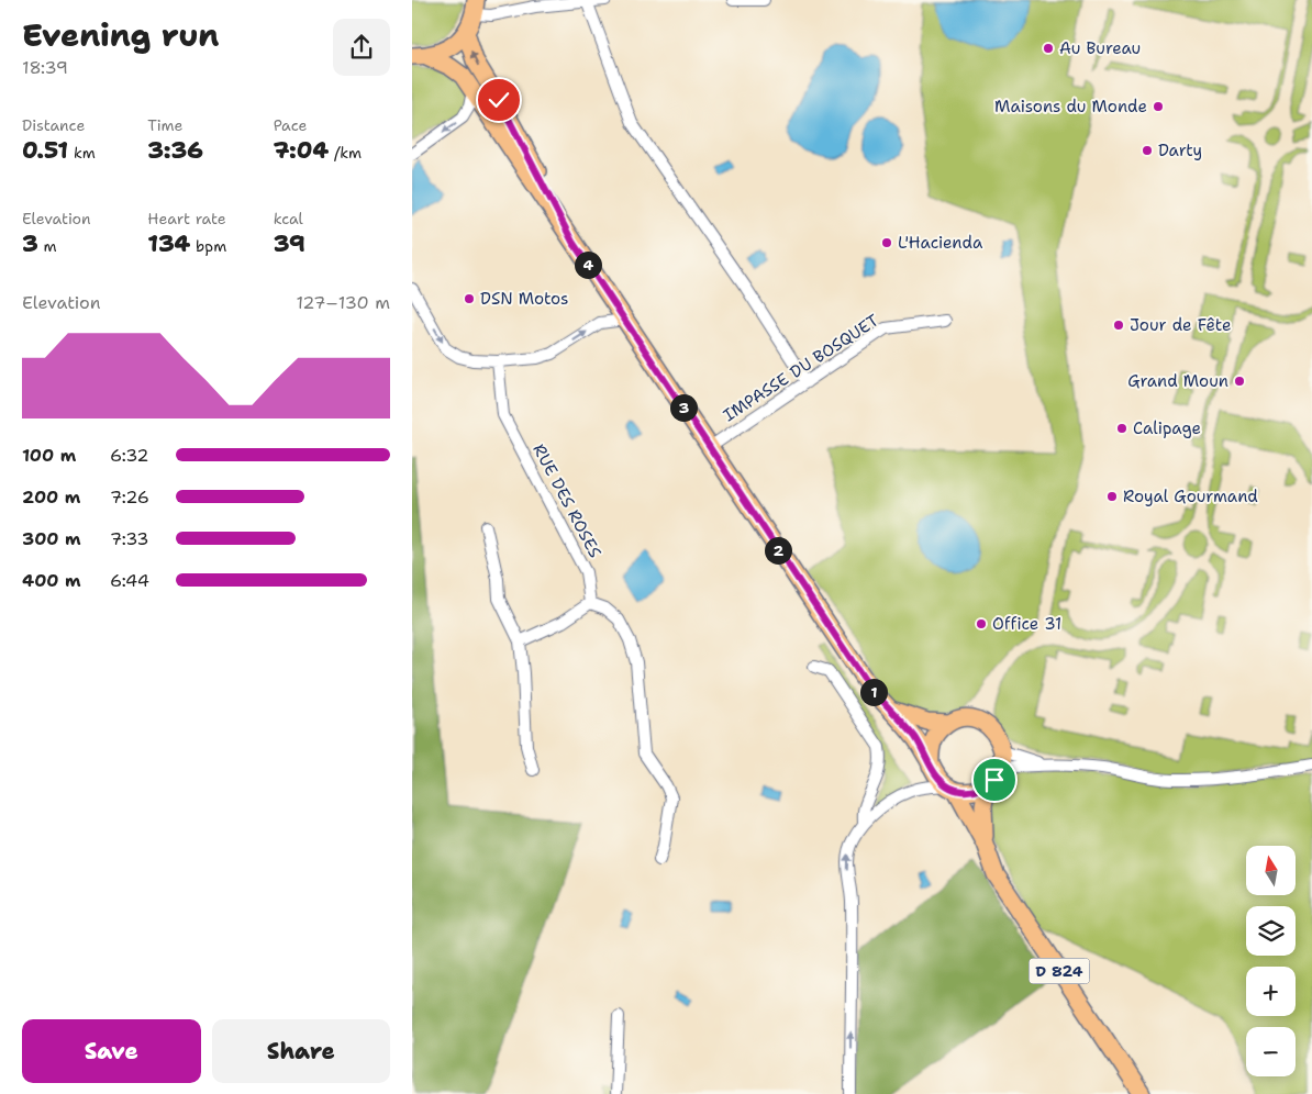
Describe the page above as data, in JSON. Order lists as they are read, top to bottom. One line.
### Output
{"streets":{"main road":["D 824"],"street":["IMPASSE DU BOSQUET","RUE DES ROSES"]},"places":["Au Bureau","Maisons du Monde","Darty","L'Hacienda","DSN Motos","Jour de Fête","Grand Moun","Calipage","Royal Gourmand","Office 31"],"north":"top","page":{"heading":["Evening run","18:39"],"stats":[["Distance","0.51 km"],["Time","3:36"],["Pace","7:04 /km"],["Elevation","3 m"],["Heart rate","134 bpm"],["kcal","39"]],"pins":["4","3","2","1"],"chart":["Elevation","127–130 m"],"list":[{"name":"100 m","note":"6:32"},{"name":"200 m","note":"7:26"},{"name":"300 m","note":"7:33"},{"name":"400 m","note":"6:44"}],"map_buttons":["+","−"],"buttons":["Save","Share"]}}
